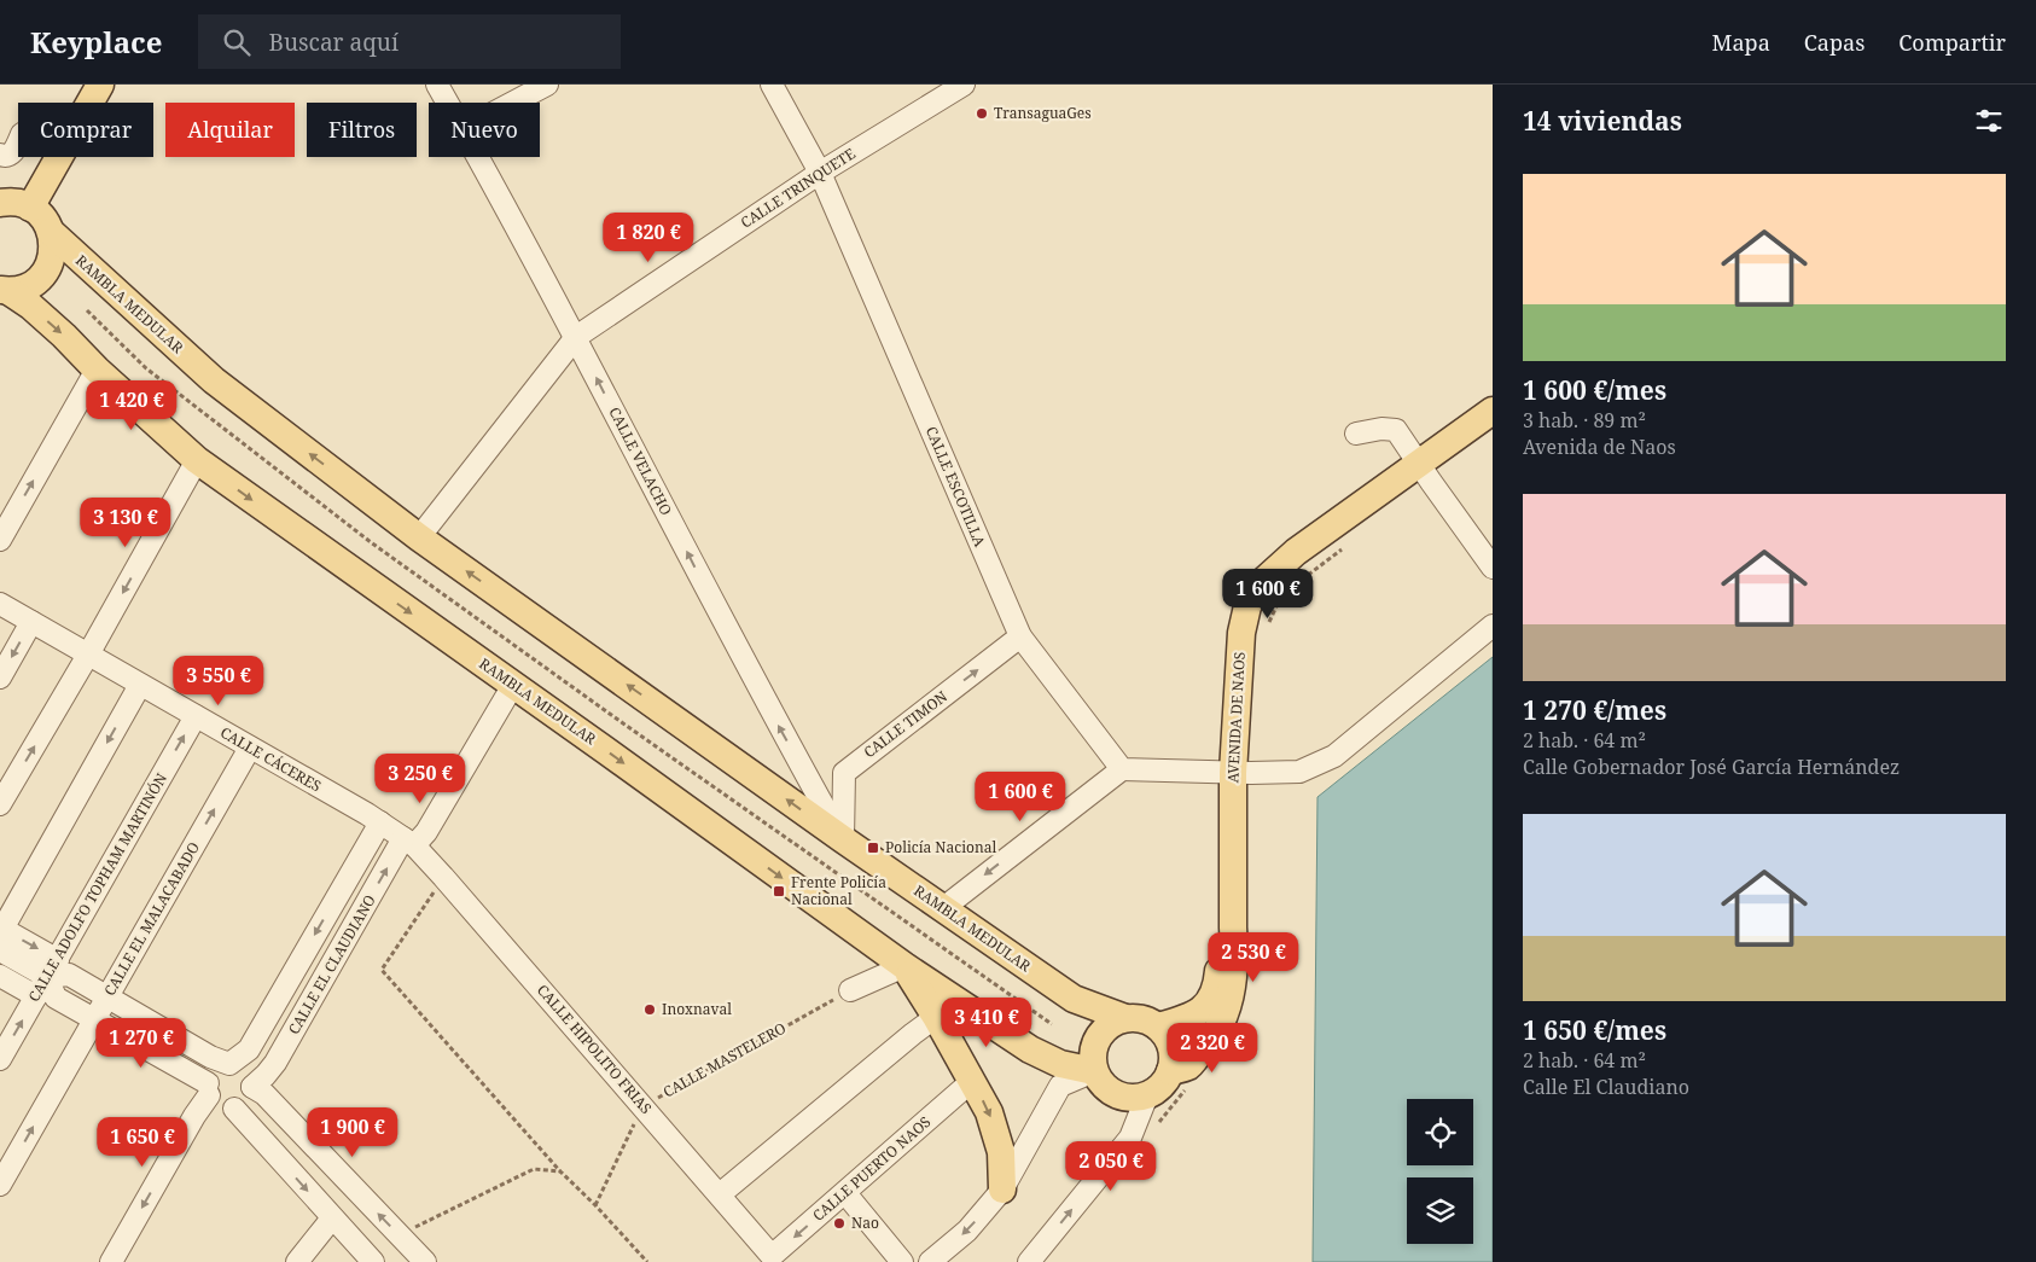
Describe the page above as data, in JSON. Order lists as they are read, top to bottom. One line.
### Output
{"streets":{"main road":["RAMBLA MEDULAR","AVENIDA DE NAOS"],"street":["CALLE TRINQUETE","CALLE VELACHO","CALLE ESCOTILLA","CALLE TIMON","CALLE CÁCERES","CALLE ADOLFO TOPHAM MARTINÓN","CALLE EL MALACABADO","CALLE EL CLAUDIANO","CALLE HIPOLITO FRIAS","CALLE PUERTO NAOS"],"path":["CALLE MASTELERO"]},"crossings":[["CALLE TRINQUETE","RAMBLA MEDULAR"],["CALLE TRINQUETE","CALLE VELACHO"],["CALLE TRINQUETE","CALLE ESCOTILLA"],["RAMBLA MEDULAR","CALLE VELACHO"],["RAMBLA MEDULAR","AVENIDA DE NAOS"],["RAMBLA MEDULAR","CALLE TIMON"],["RAMBLA MEDULAR","CALLE EL CLAUDIANO"],["CALLE VELACHO","CALLE TIMON"],["CALLE ESCOTILLA","CALLE TIMON"],["CALLE CÁCERES","CALLE ADOLFO TOPHAM MARTINÓN"],["CALLE CÁCERES","CALLE EL MALACABADO"],["CALLE CÁCERES","CALLE EL CLAUDIANO"],["CALLE CÁCERES","CALLE HIPOLITO FRIAS"],["CALLE EL CLAUDIANO","CALLE HIPOLITO FRIAS"],["CALLE HIPOLITO FRIAS","CALLE MASTELERO"],["CALLE HIPOLITO FRIAS","CALLE PUERTO NAOS"]],"one_way":["CALLE VELACHO"],"places":{"other":["TransaguaGes","Inoxnaval","Nao"],"transit":["Policía Nacional","Frente Policía Nacional"]},"page":{"header":"Keyplace","search":"Buscar aquí","nav":["Mapa","Capas","Compartir"],"heading":"14 viviendas","chip":["Comprar","Alquilar","Filtros","Nuevo"],"list":[{"name":"1 600 €/mes","note":"3 hab. · 89 m² · Avenida de Naos"},{"name":"1 270 €/mes","note":"2 hab. · 64 m² · Calle Gobernador José García Hernández"},{"name":"1 650 €/mes","note":"2 hab. · 64 m² · Calle El Claudiano"}],"price":["1 820 €","1 420 €","3 130 €","1 600 €","3 550 €","3 250 €","1 600 €","2 530 €","3 410 €","1 270 €","2 320 €","1 900 €","1 650 €","2 050 €"]}}
